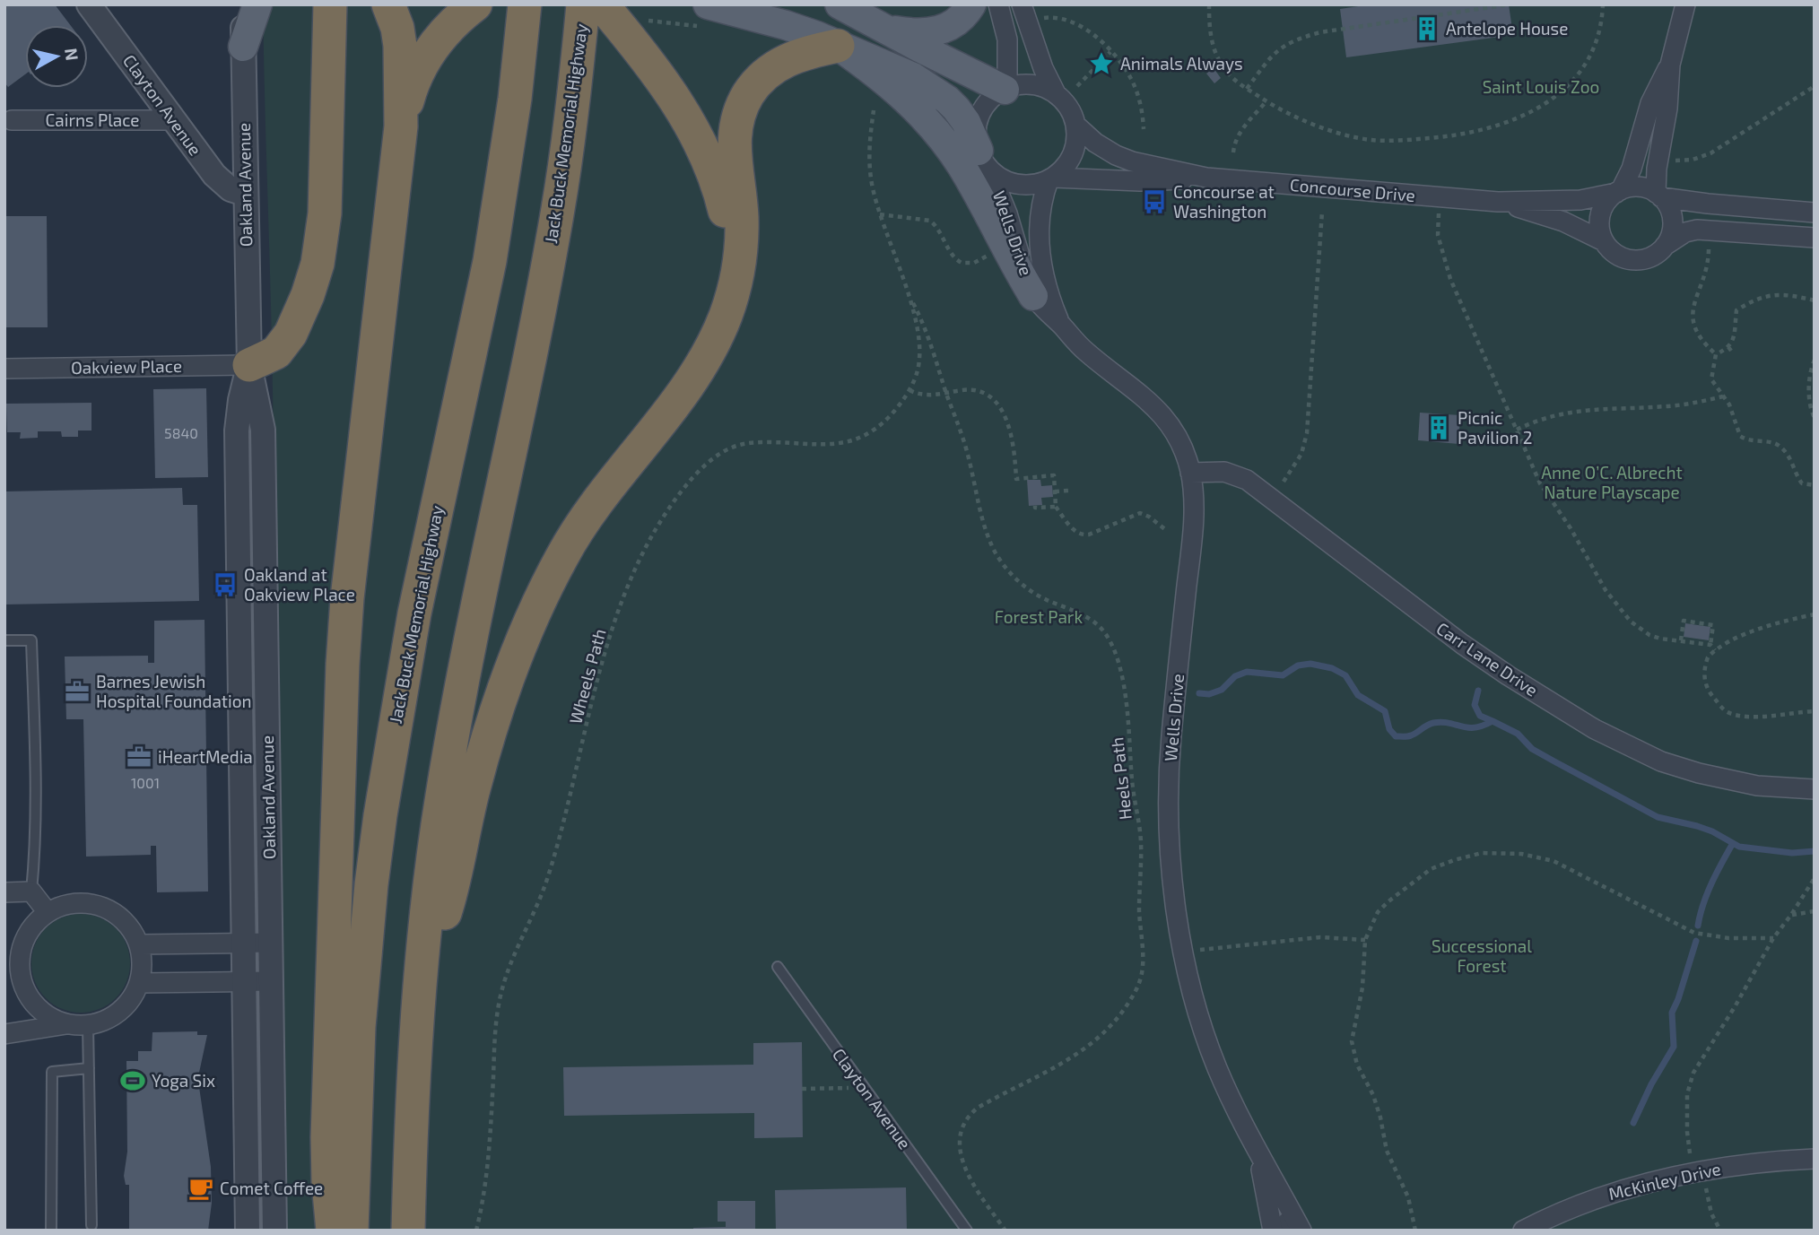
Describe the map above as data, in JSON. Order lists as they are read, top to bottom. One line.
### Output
{"streets":{"highway":["Jack Buck Memorial Highway"],"street":["Clayton Avenue","Cairns Place","Oakland Avenue","Concourse Drive","Wells Drive","Oakview Place","Carr Lane Drive","McKinley Drive"],"path":["Wheels Path","Heels Path"]},"crossings":[["Clayton Avenue","Cairns Place"],["Clayton Avenue","Oakland Avenue"],["Oakland Avenue","Oakview Place"],["Concourse Drive","Wells Drive"],["Wells Drive","Carr Lane Drive"],["Wheels Path","Heels Path"]],"parks":["Saint Louis Zoo","Anne O’C. Albrecht Nature Playscape","Forest Park","Successional Forest"],"places":{"building":["Antelope House","Picnic Pavilion 2"],"place":["Animals Always"],"bus stop":["Concourse at Washington","Oakland at Oakview Place"],"office":["Barnes Jewish Hospital Foundation","iHeartMedia"],"sports":["Yoga Six"],"cafe":["Comet Coffee"]},"house_numbers":["5840","1001"],"north":"right"}
